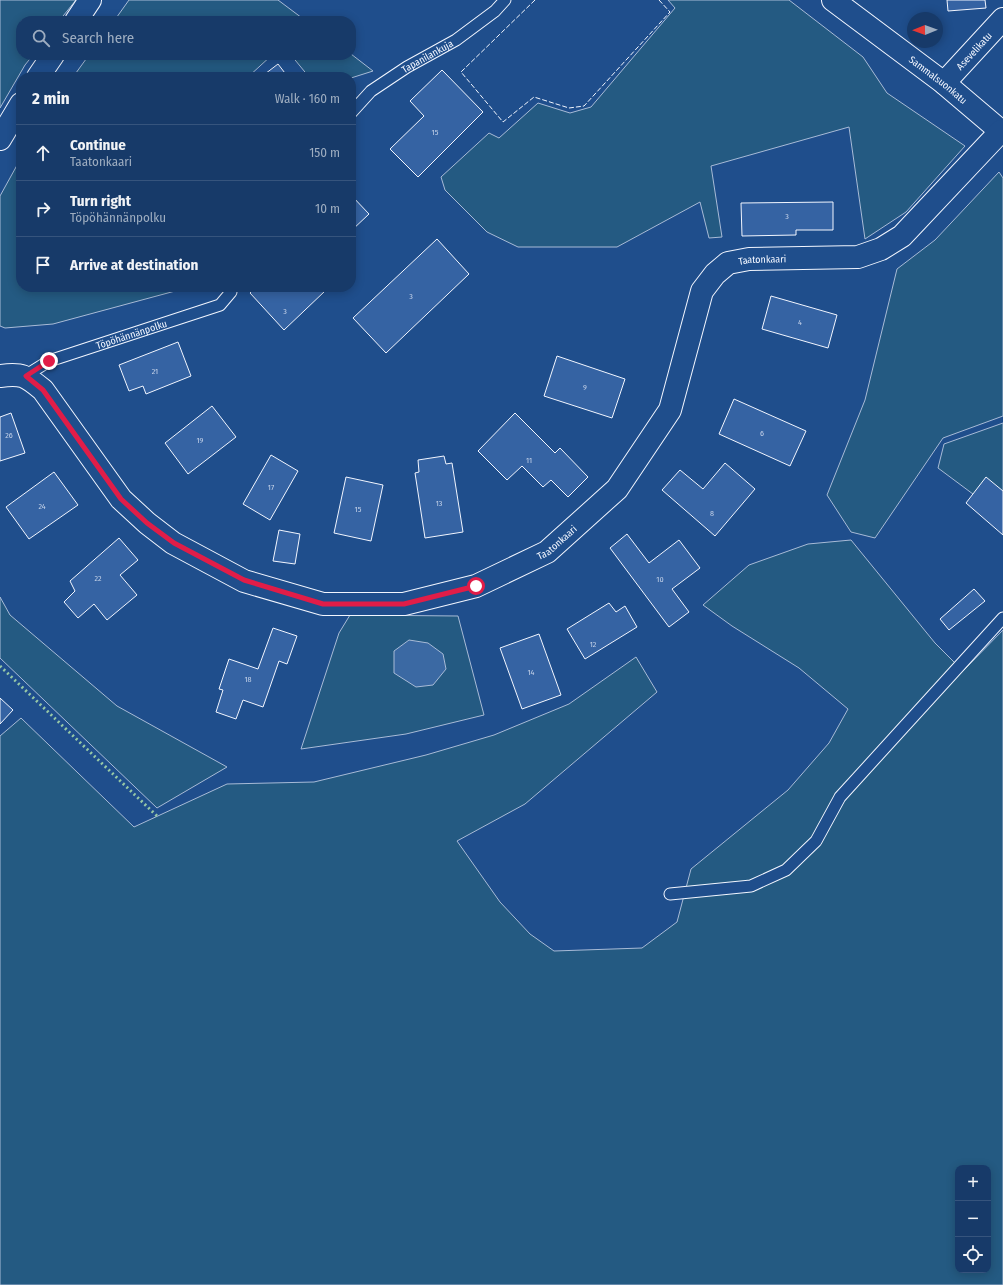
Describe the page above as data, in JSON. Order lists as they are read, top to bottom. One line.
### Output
{"streets":{"street":["Asevelikatu","Sammalsuonkatu","Taatonkaari"],"lane":["Tapanilankuja","Töpöhännänpolku"]},"crossings":[["Asevelikatu","Sammalsuonkatu"],["Sammalsuonkatu","Taatonkaari"],["Taatonkaari","Töpöhännänpolku"]],"house_numbers":["15","3","3","3","4","21","9","6","26","19","11","17","13","24","15","8","22","10","12","14","18"],"north":"left","page":{"search":"Search here","heading":["2 min","Walk · 160 m"],"list":[["Continue","Taatonkaari","150 m"],["Turn right","Töpöhännänpolku","10 m"],"Arrive at destination"],"map_buttons":["+","−"]}}
